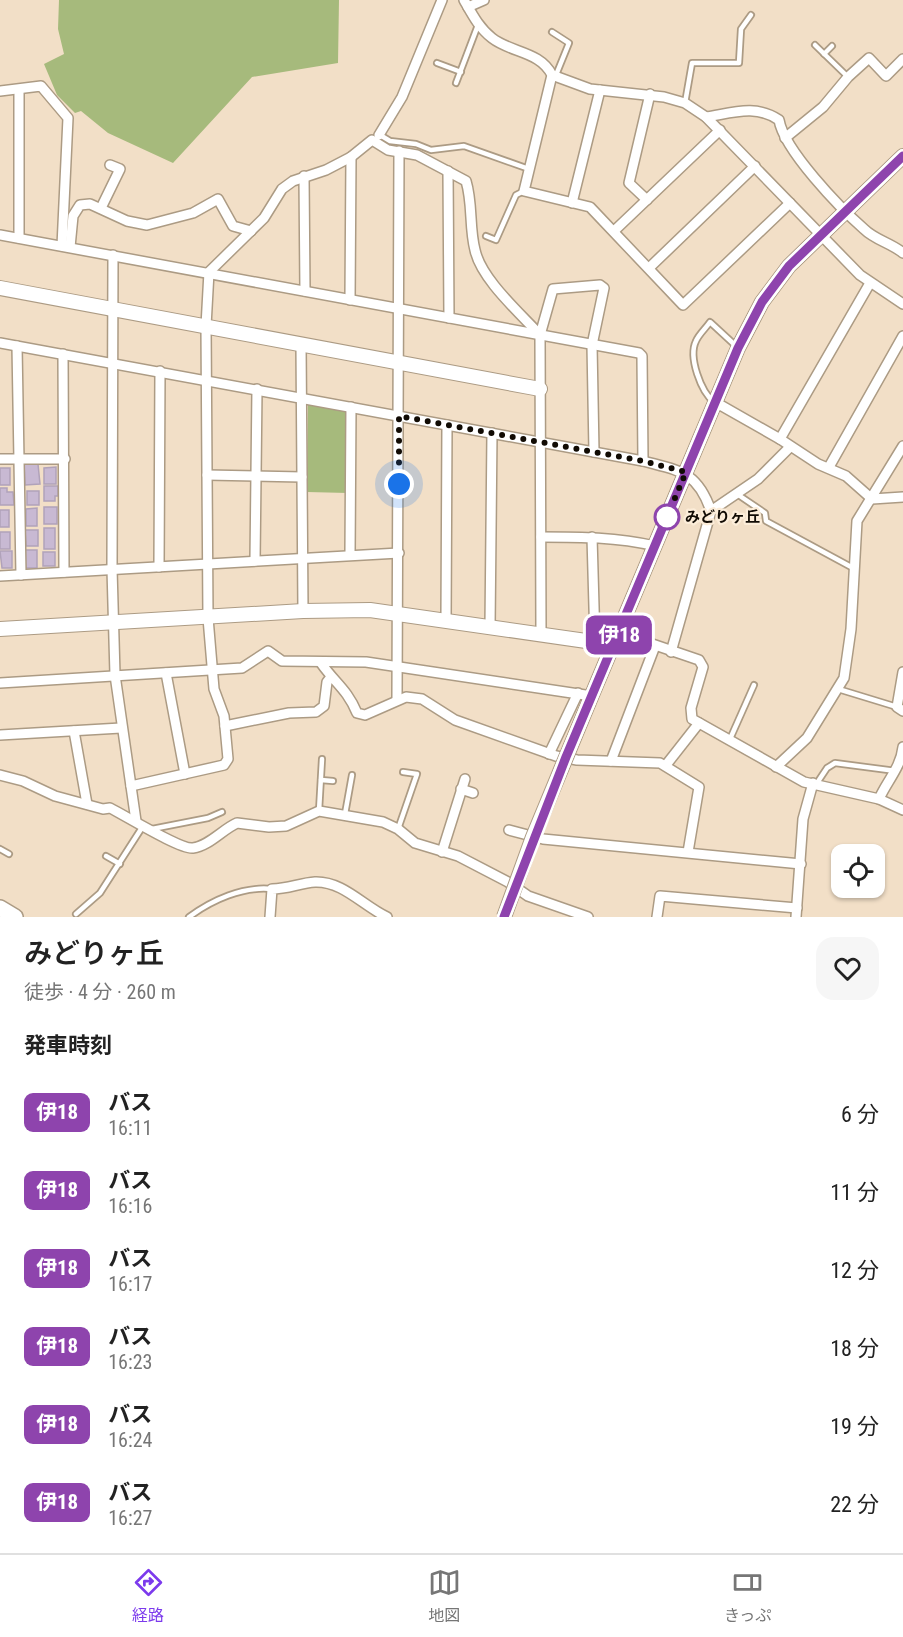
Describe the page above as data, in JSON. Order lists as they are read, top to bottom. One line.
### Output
{"places":["みどりヶ丘"],"lines":["bus line 伊18"],"page":{"on_map":"伊18","heading":[["みどりヶ丘","徒歩 · 4 分 · 260 m"],"発車時刻"],"list":[{"mark":"伊18","name":"バス","note":"16:11","value":"6 分"},{"mark":"伊18","name":"バス","note":"16:16","value":"11 分"},{"mark":"伊18","name":"バス","note":"16:17","value":"12 分"},{"mark":"伊18","name":"バス","note":"16:23","value":"18 分"},{"mark":"伊18","name":"バス","note":"16:24","value":"19 分"},{"mark":"伊18","name":"バス","note":"16:27","value":"22 分"}],"tabs":["経路","地図","きっぷ"]}}
